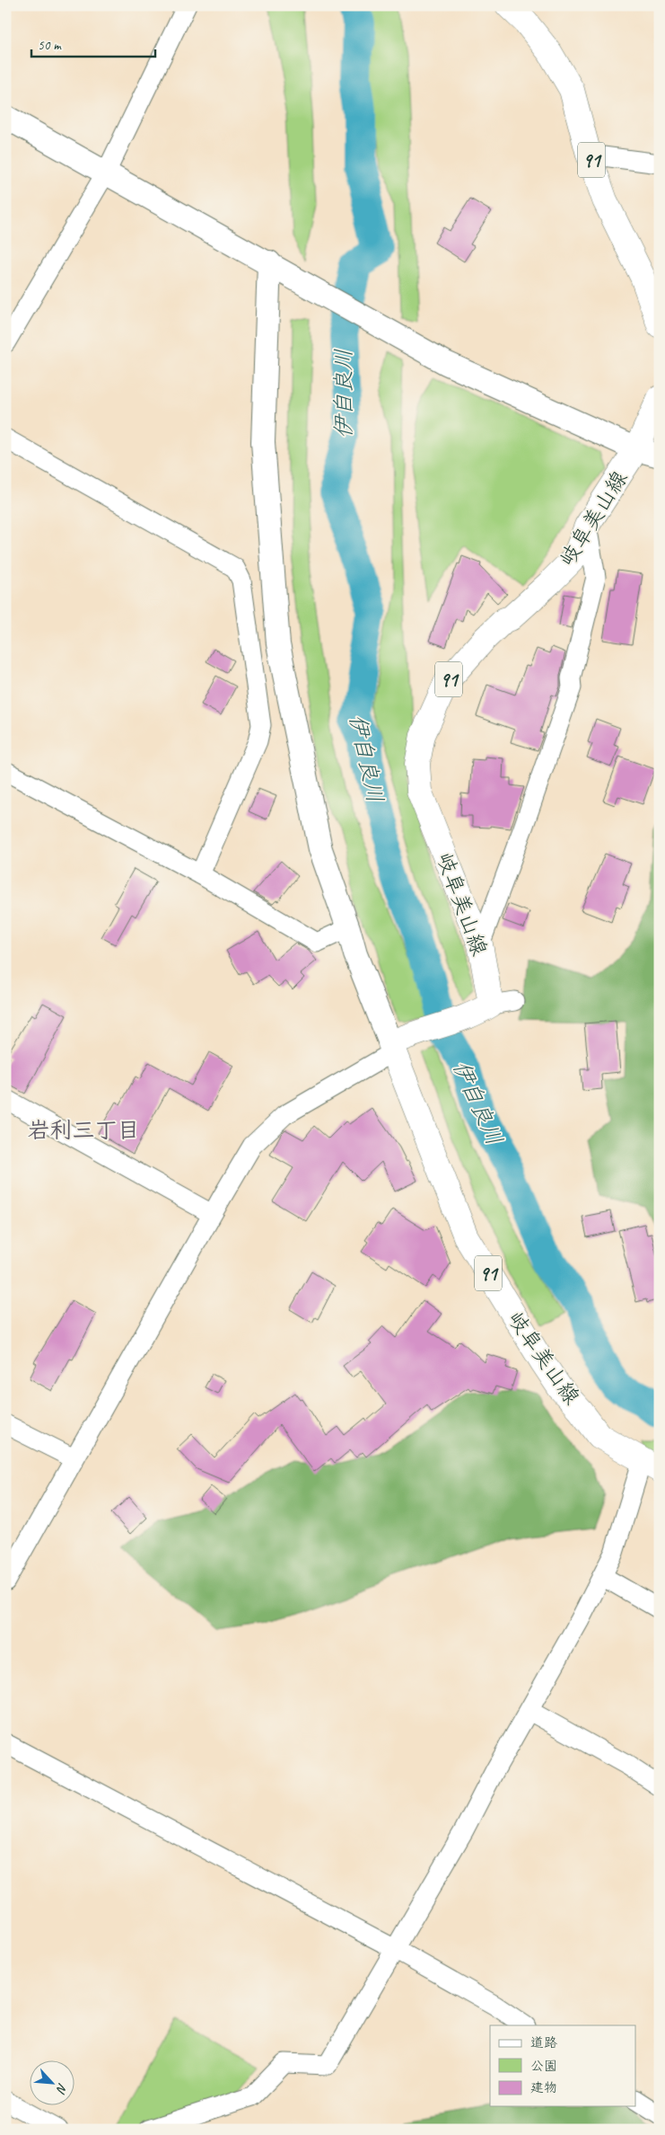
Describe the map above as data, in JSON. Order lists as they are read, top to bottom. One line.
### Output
{"streets":{"main road":["91","岐阜美山線"]},"districts":["岩利三丁目"],"water":["伊自良川"],"legend":["道路","公園","建物"],"scale_bar":"50 m","north":"bottom right"}
